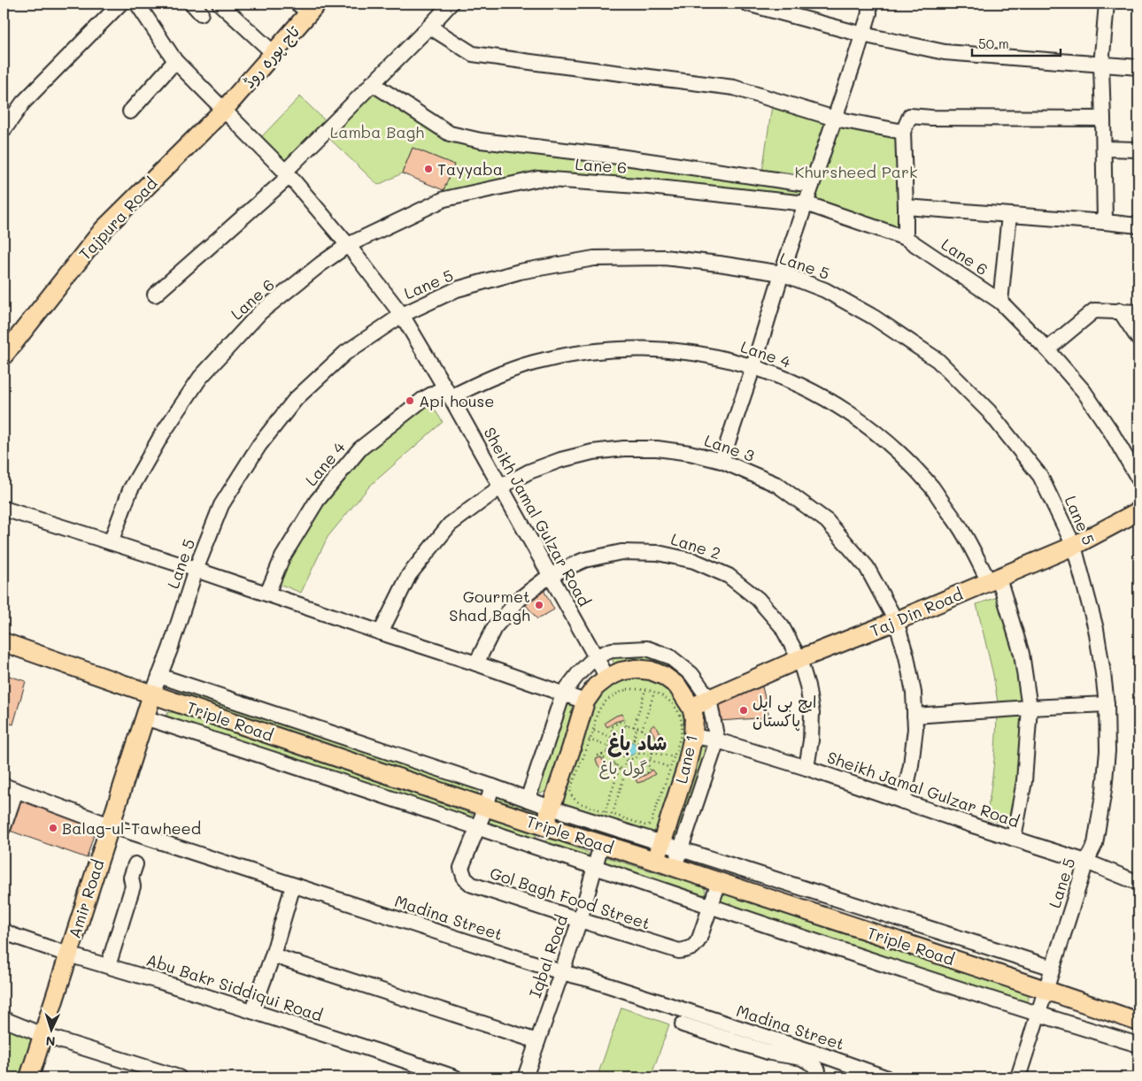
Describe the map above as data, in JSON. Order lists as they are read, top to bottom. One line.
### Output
{"streets":{"main road":["تاج پورہ روڈ","Tajpura Road","Taj Din Road","Triple Road","Lane 1","Amir Road"],"street":["Lane 6","Lane 5","Lane 4","Lane 3","Sheikh Jamal Gulzar Road","Lane 2","Gol Bagh Food Street","Madina Street","Iqbal Road","Abu Bakr Siddiqui Road"]},"crossings":[["تاج پورہ روڈ","Tajpura Road"],["تاج پورہ روڈ","Sheikh Jamal Gulzar Road"],["Lane 6","Sheikh Jamal Gulzar Road"],["Tajpura Road","Sheikh Jamal Gulzar Road"],["Lane 5","Sheikh Jamal Gulzar Road"],["Lane 5","Taj Din Road"],["Lane 5","Triple Road"],["Lane 5","Amir Road"],["Lane 4","Sheikh Jamal Gulzar Road"],["Lane 4","Taj Din Road"],["Lane 3","Sheikh Jamal Gulzar Road"],["Lane 3","Taj Din Road"],["Sheikh Jamal Gulzar Road","Lane 2"],["Sheikh Jamal Gulzar Road","Lane 1"],["Lane 2","Taj Din Road"],["Taj Din Road","Lane 1"],["Triple Road","Lane 1"],["Triple Road","Gol Bagh Food Street"],["Triple Road","Amir Road"],["Triple Road","Iqbal Road"],["Gol Bagh Food Street","Iqbal Road"],["Amir Road","Madina Street"],["Amir Road","Abu Bakr Siddiqui Road"],["Madina Street","Iqbal Road"]],"districts":["شاد باٰغ"],"parks":["Lamba Bagh","Khursheed Park","گول باغ"],"places":["Tayyaba","Api house","Gourmet Shad Bagh","ایچ بی ایل پاکستان","Balag-ul-Tawheed"],"scale_bar":"50 m","north":"bottom"}
